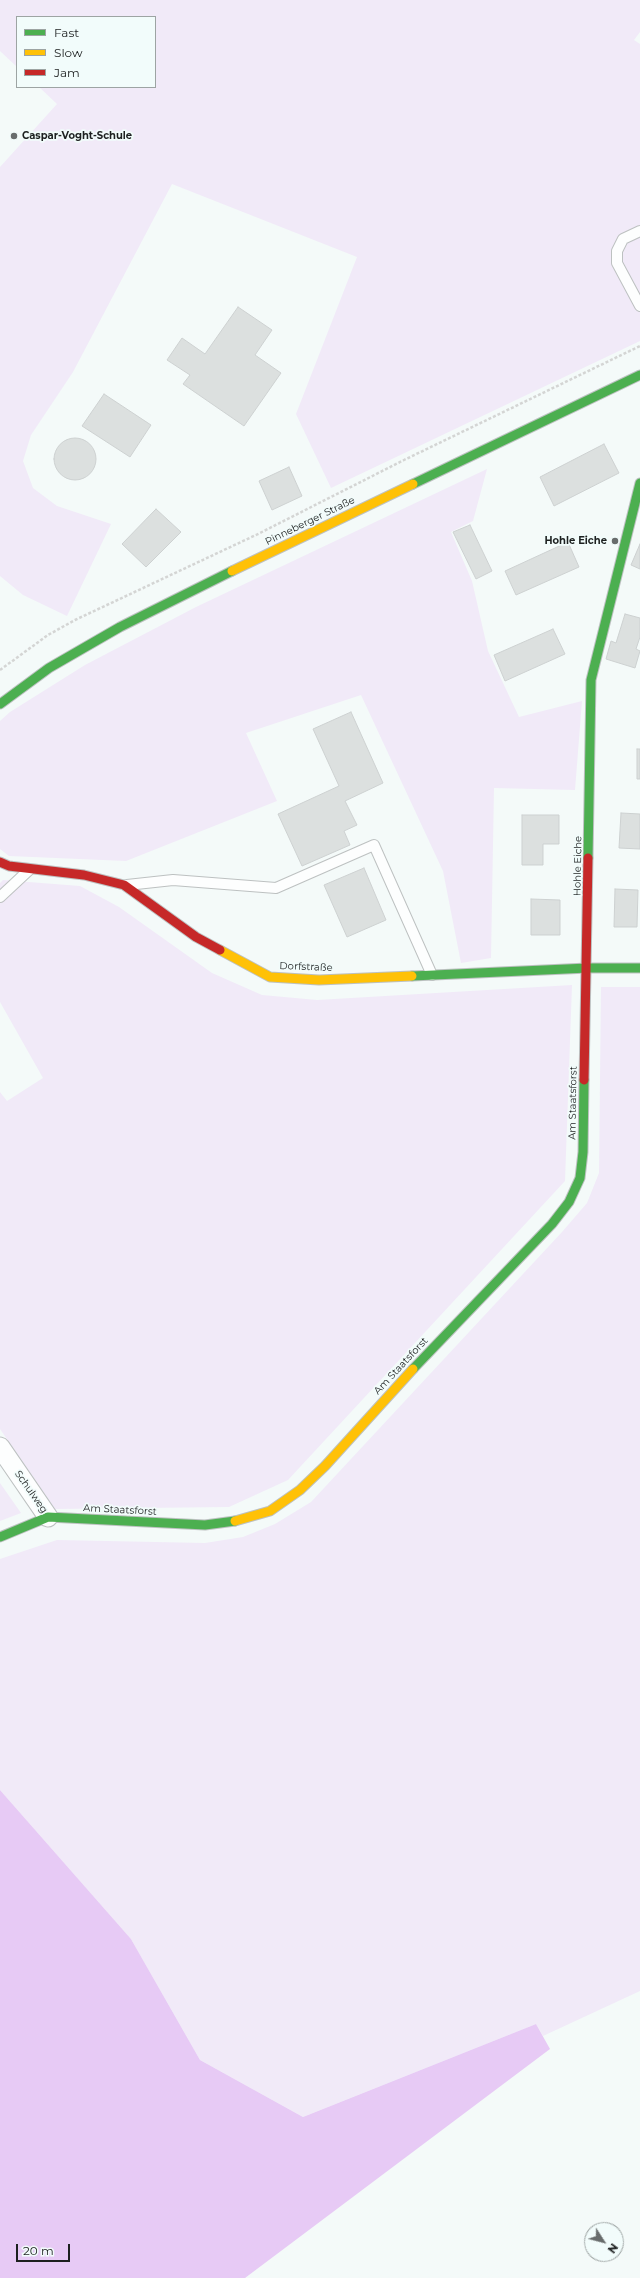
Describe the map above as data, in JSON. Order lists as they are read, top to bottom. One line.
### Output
{"streets":{"street":["Pinneberger Straße","Hohle Eiche","Dorfstraße","Am Staatsforst","Schulweg"]},"crossings":[["Hohle Eiche","Dorfstraße"],["Hohle Eiche","Am Staatsforst"],["Dorfstraße","Am Staatsforst"],["Am Staatsforst","Schulweg"]],"places":["Caspar-Voght-Schule","Hohle Eiche"],"legend":["Fast","Slow","Jam"],"scale_bar":"20 m","north":"bottom right"}
